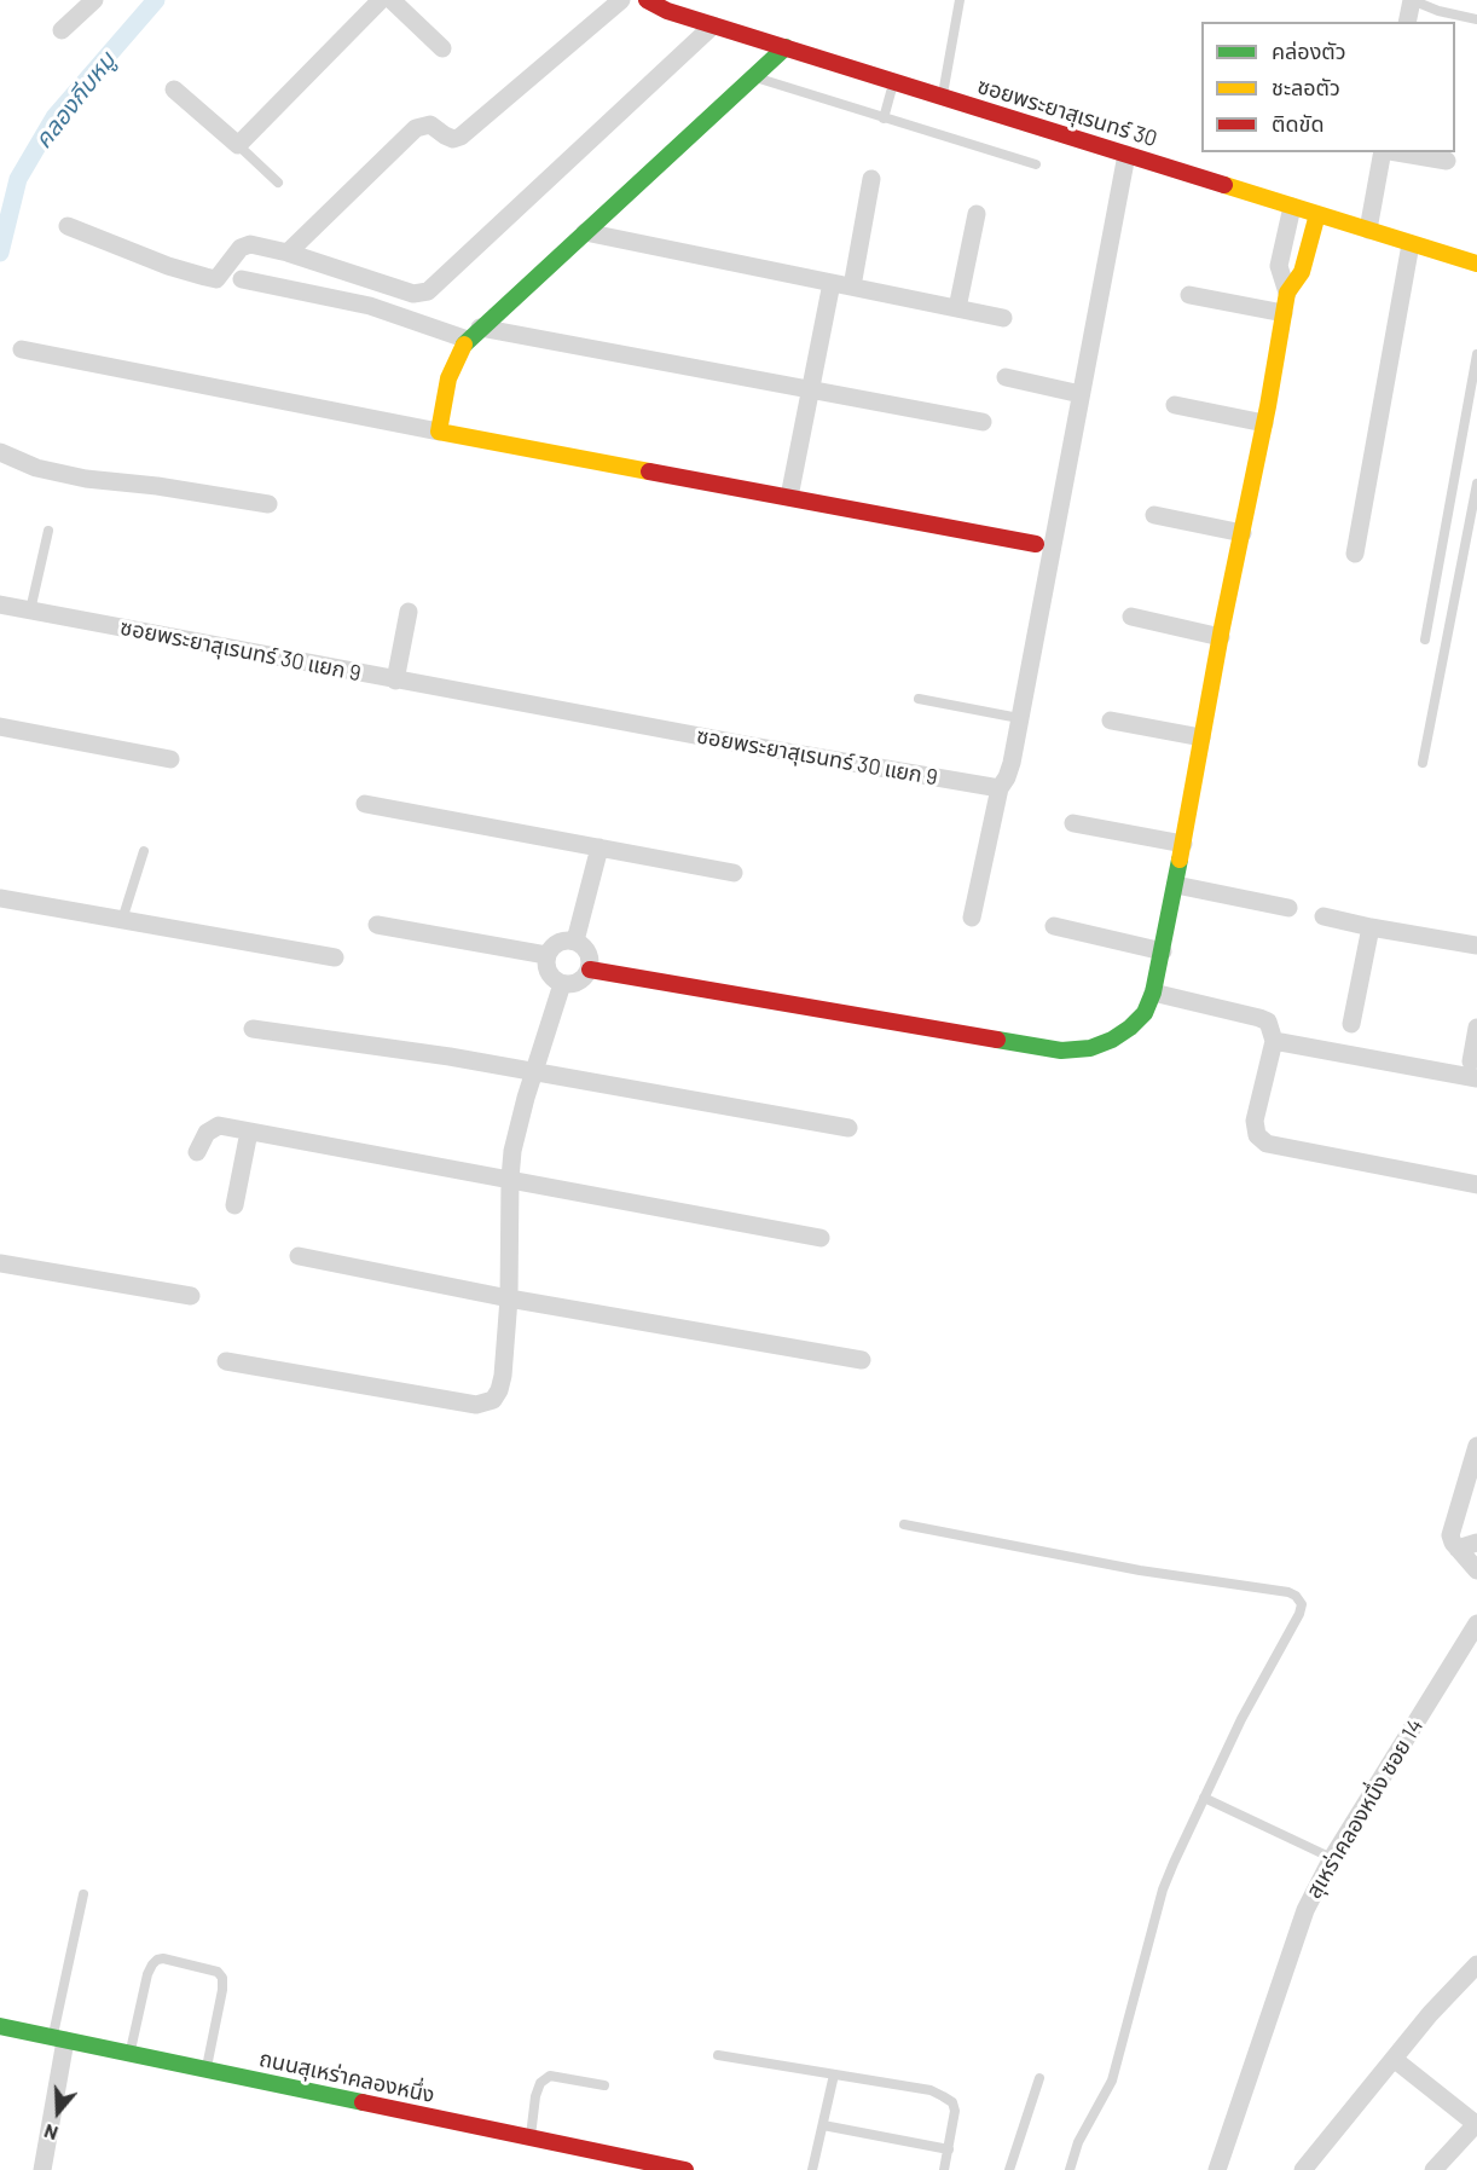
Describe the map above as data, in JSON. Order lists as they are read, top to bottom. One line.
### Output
{"streets":{"street":["ซอยพระยาสุเรนทร์ 30","ซอยพระยาสุเรนทร์ 30 แยก 9","สุเหร่าคลองหนึ่ง ซอย 14","ถนนสุเหร่าคลองหนึ่ง"]},"water":["คลองกีบหมู"],"legend":["คล่องตัว","ชะลอตัว","ติดขัด"],"north":"bottom"}
